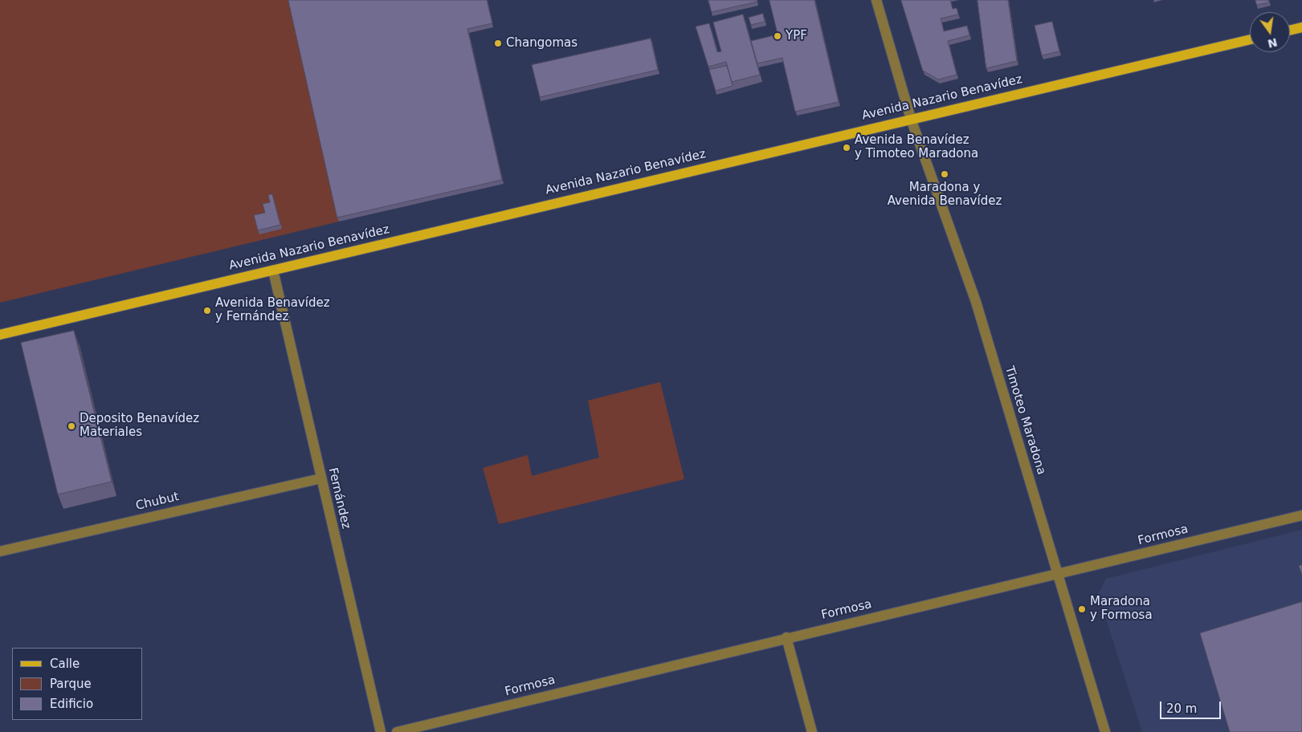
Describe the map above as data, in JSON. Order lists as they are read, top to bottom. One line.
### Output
{"streets":{"main road":["Avenida Nazario Benavídez"],"street":["Timoteo Maradona","Fernández","Chubut","Formosa"]},"crossings":[["Avenida Nazario Benavídez","Timoteo Maradona"],["Avenida Nazario Benavídez","Fernández"],["Timoteo Maradona","Formosa"],["Fernández","Chubut"]],"places":["YPF","Changomas","Avenida Benavídez y Timoteo Maradona","Maradona y Avenida Benavídez","Avenida Benavídez y Fernández","Deposito Benavídez Materiales","Maradona y Formosa"],"legend":["Calle","Parque","Edificio"],"scale_bar":"20 m","north":"bottom"}
